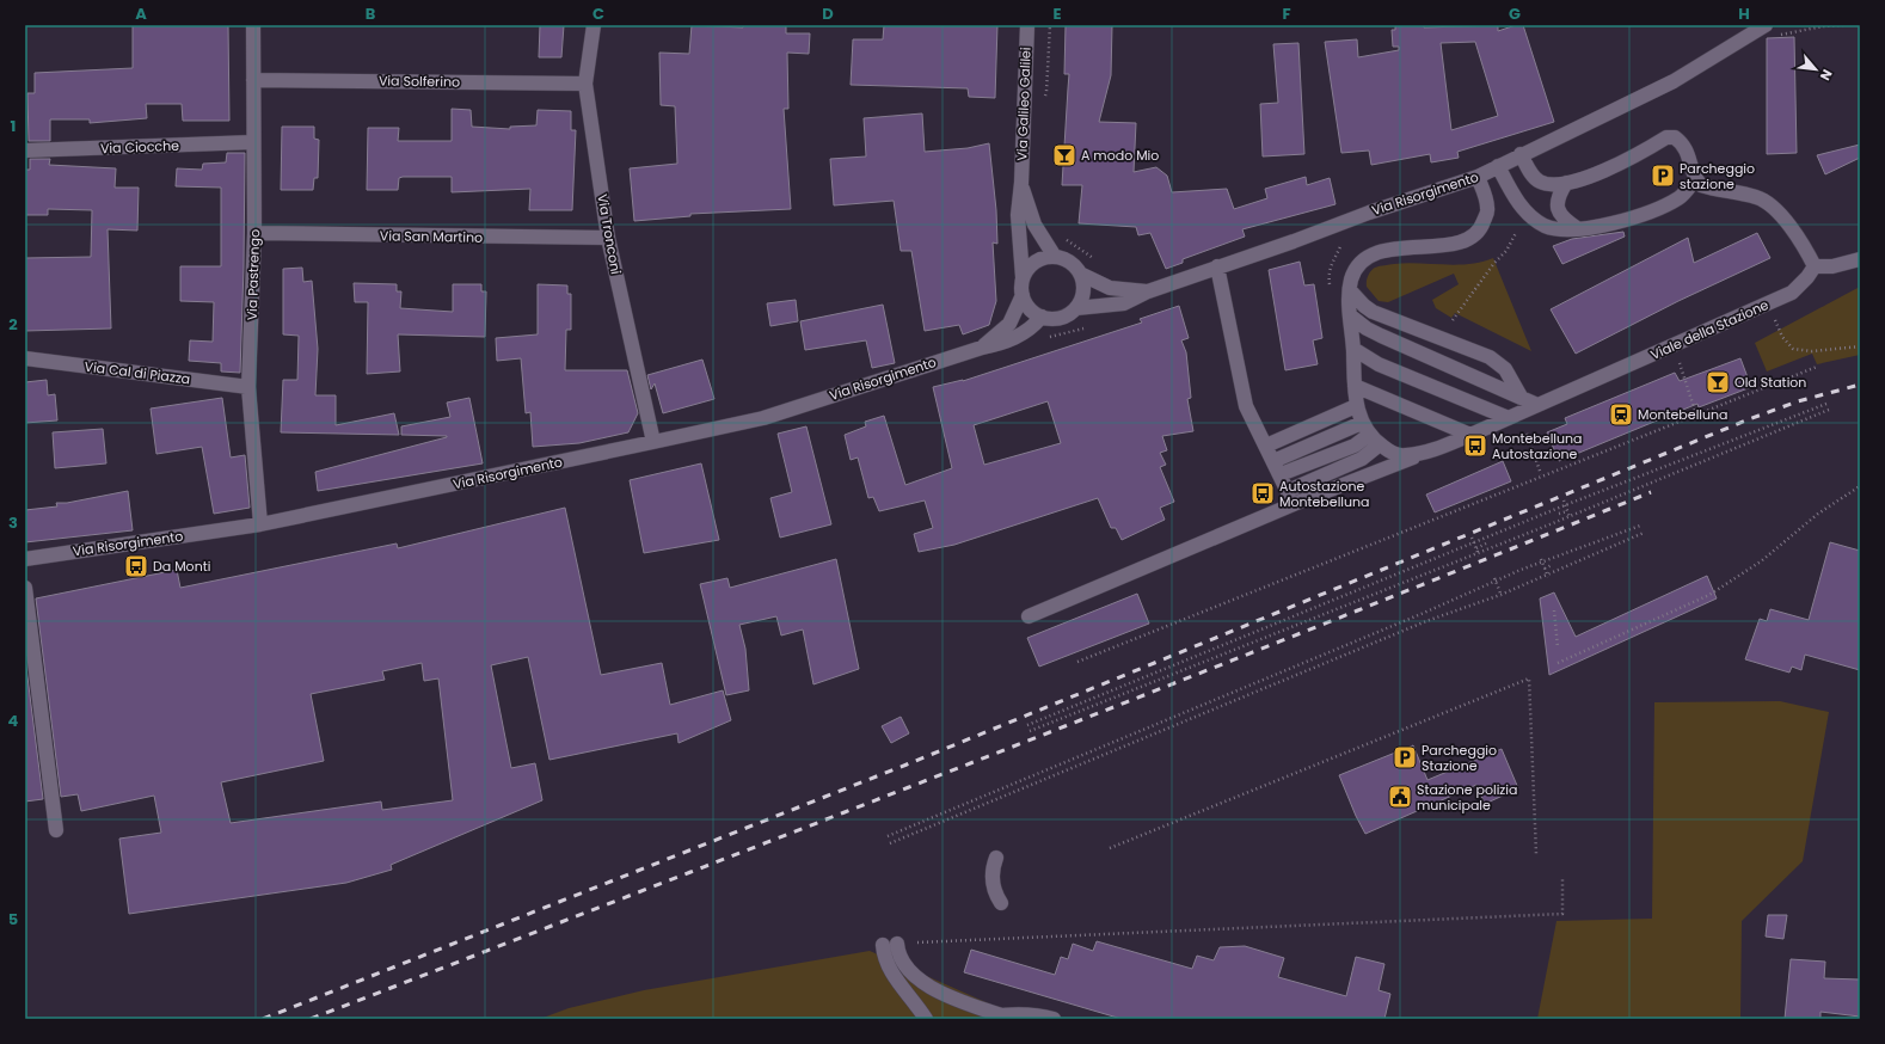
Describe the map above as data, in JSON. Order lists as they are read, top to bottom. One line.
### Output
{"streets":{"street":["Via Solferino","Via Galileo Galilei","Via Ciocche","Via Risorgimento","Via Tronconi","Via San Martino","Via Pastrengo","Viale della Stazione","Via Cal di Piazza"]},"crossings":[["Via Solferino","Via Tronconi"],["Via Solferino","Via Pastrengo"],["Via Galileo Galilei","Via Risorgimento"],["Via Ciocche","Via Pastrengo"],["Via Risorgimento","Via Tronconi"],["Via Risorgimento","Via Pastrengo"],["Via Tronconi","Via San Martino"],["Via San Martino","Via Pastrengo"],["Via Pastrengo","Via Cal di Piazza"]],"places":{"bar":["A modo Mio","Old Station"],"parking":["Parcheggio stazione","Parcheggio Stazione"],"station":["Montebelluna"],"bus stop":["Montebelluna Autostazione","Autostazione Montebelluna","Da Monti"],"public building":["Stazione polizia municipale"]},"north":"bottom right","grid":{"columns":["A","B","C","D","E","F","G","H"],"rows":["1","2","3","4","5"]}}
